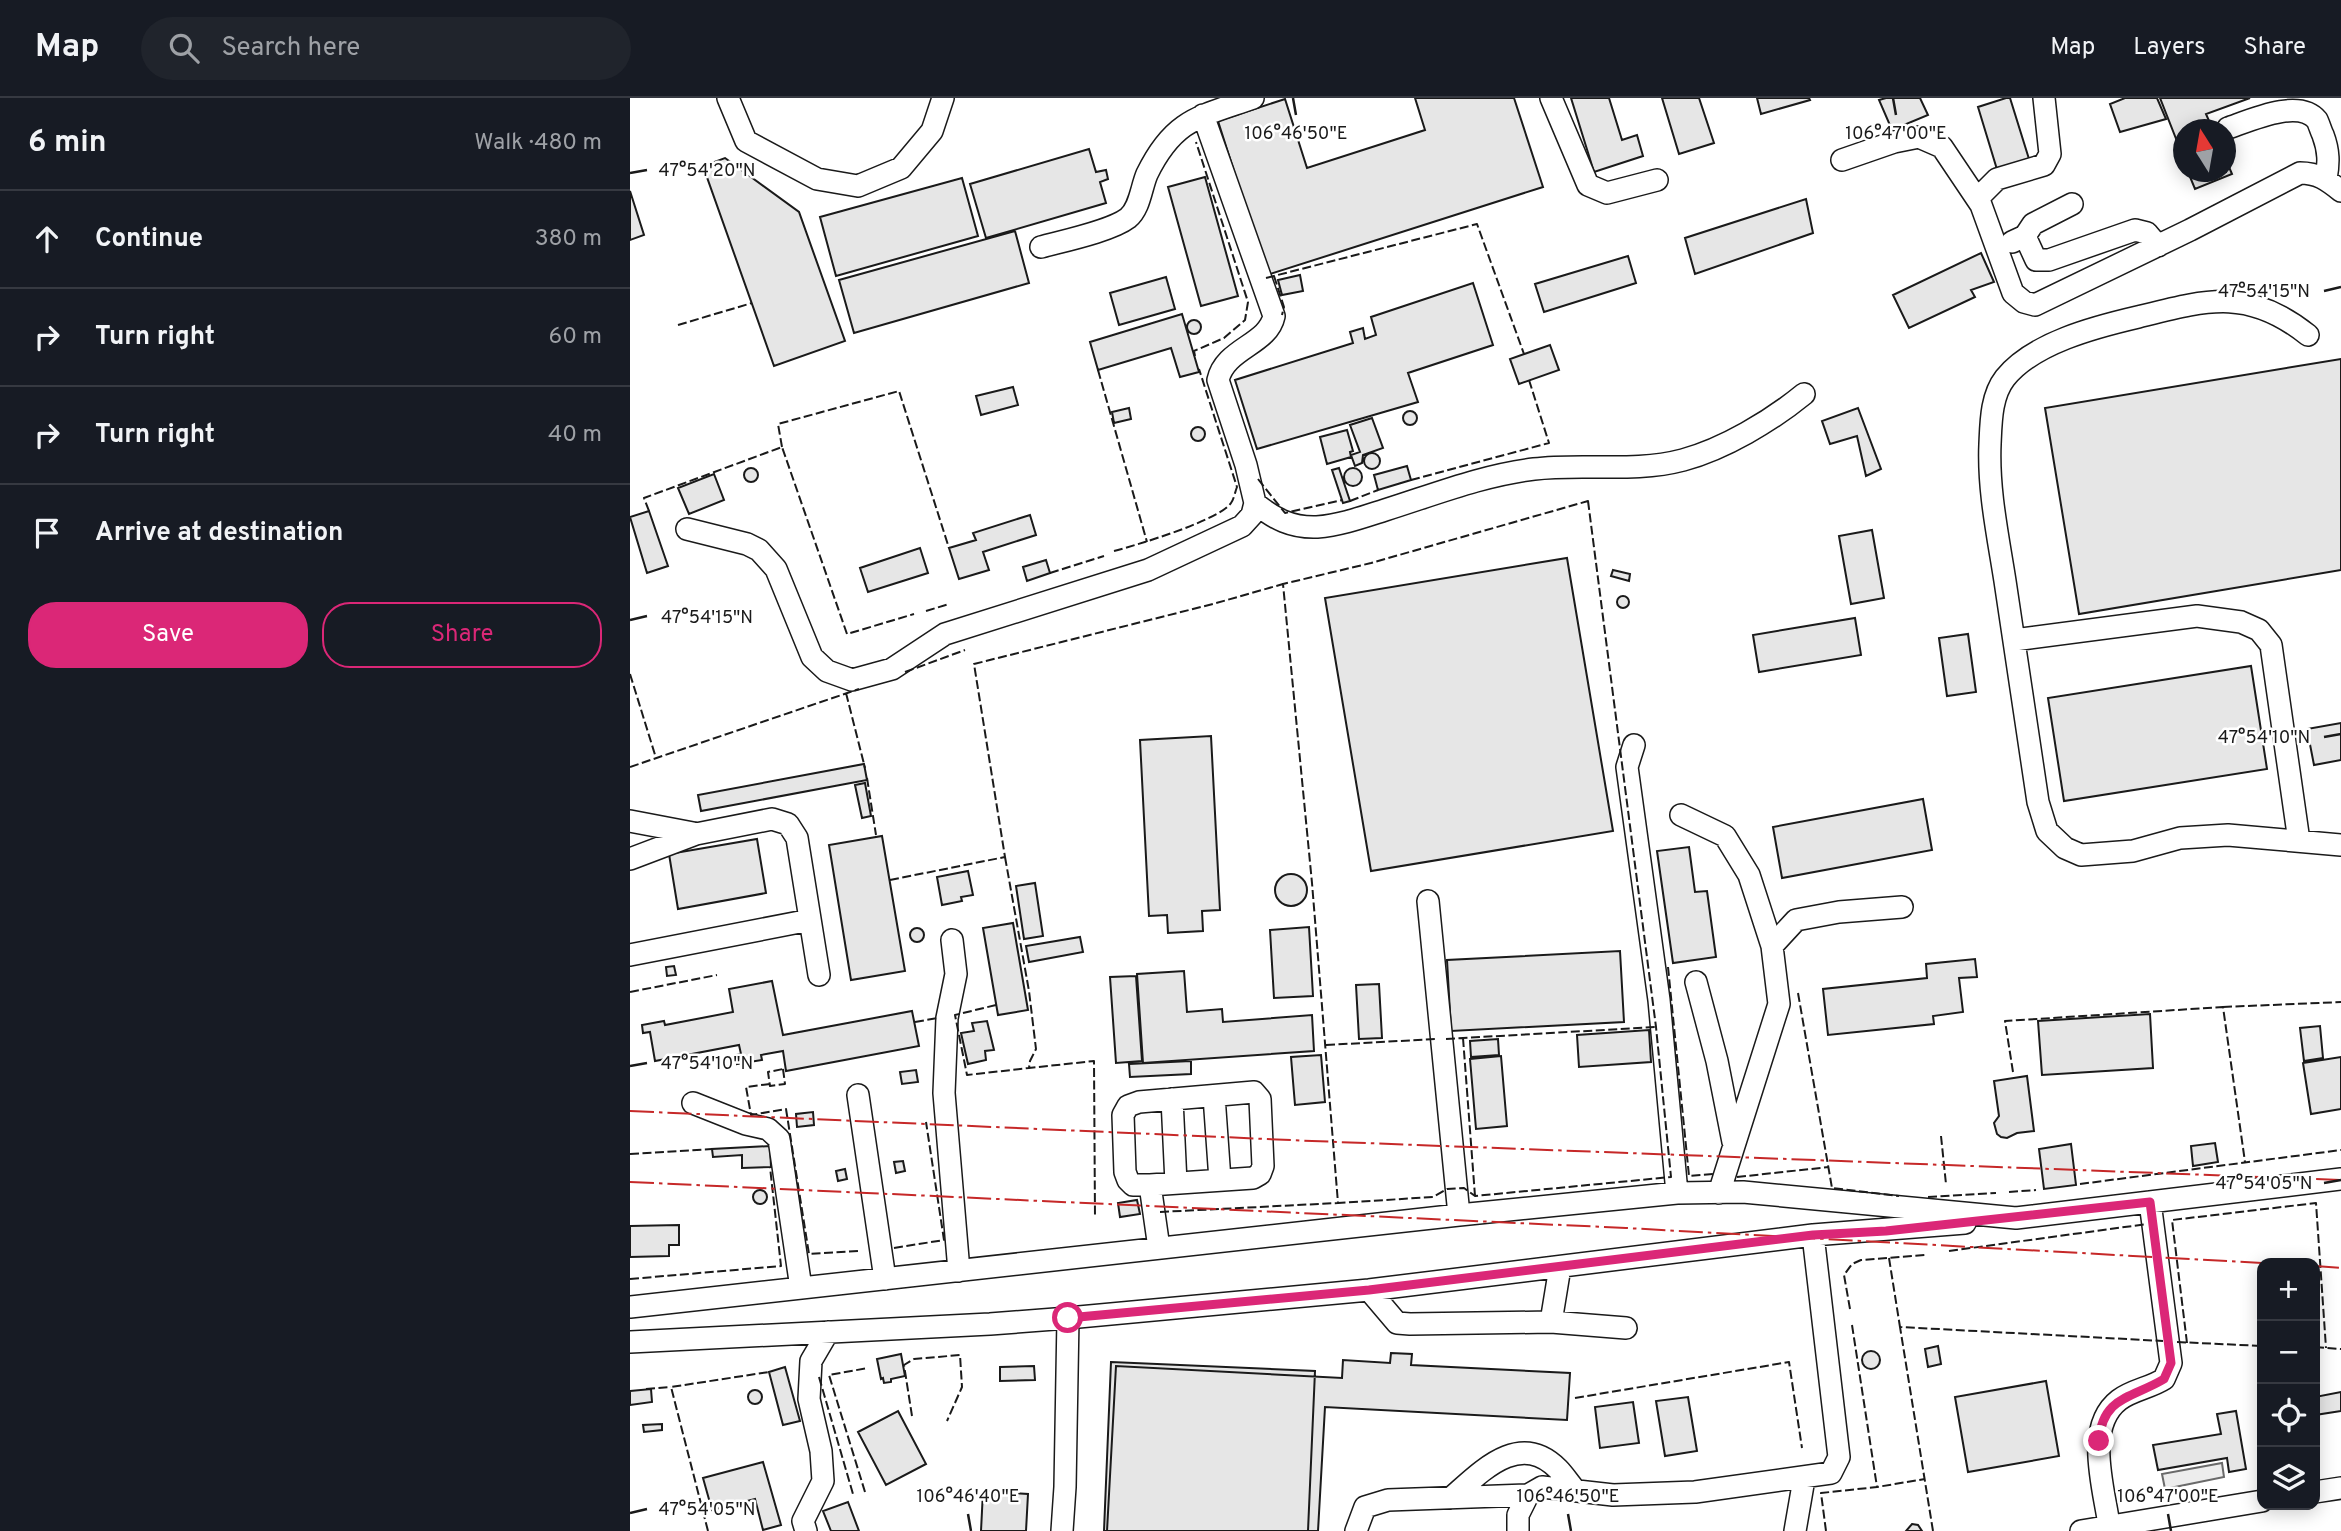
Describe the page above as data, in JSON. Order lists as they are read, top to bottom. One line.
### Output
{"north":"top","page":{"header":"Map","search":"Search here","nav":["Map","Layers","Share"],"heading":["6 min","Walk · 480 m"],"list":[["Continue","380 m"],["Turn right","60 m"],["Turn right","40 m"],"Arrive at destination"],"buttons":["Save","Share"],"map_buttons":["+","−"]},"coordinates":["106°46'50\"E","106°47'00\"E","47°54'20\"N","47°54'15\"N","47°54'10\"N","47°54'05\"N","106°46'40\"E"]}
